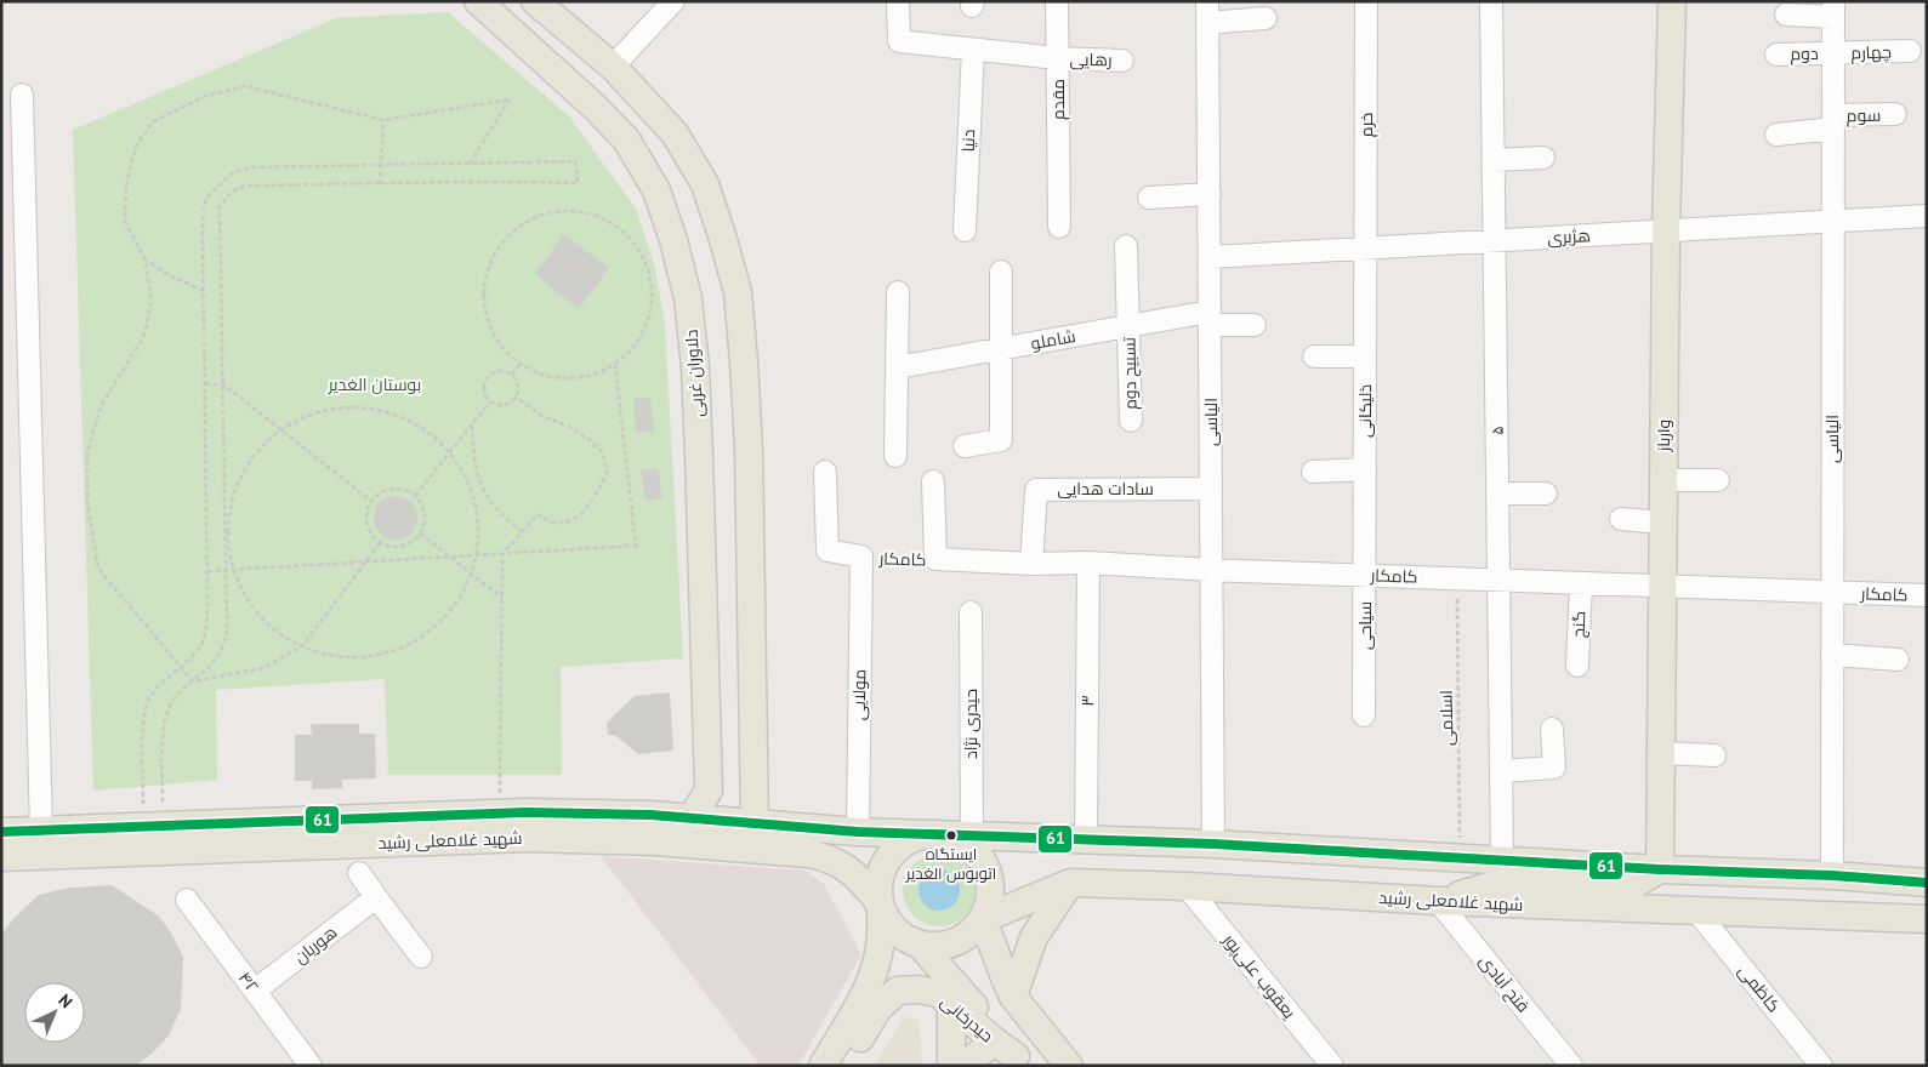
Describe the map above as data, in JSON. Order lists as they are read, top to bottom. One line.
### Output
{"streets":{"main road":["دلاوران غربی","وارباز","شهید غلامعلی رشید","حیدرخانی"],"street":["چهارم","دوم","رهایی","مقدم","سوم","خرم","دنیا","هژبری","شاملو","تسبیح دوم","ذلیکانی","الیاسی","۵","سادات هدایی","کامکار","گنج","سیاحی","مولایی","۳","حیدری نژاد","هوریان","یعقوب علی‌پور","۴۲","فتح آبادی","کاظمی"],"path":["اسلامی"]},"crossings":[["چهارم","دوم"],["چهارم","الیاسی"],["دوم","الیاسی"],["رهایی","مقدم"],["مقدم","دنیا"],["سوم","الیاسی"],["خرم","هژبری"],["خرم","ذلیکانی"],["هژبری","ذلیکانی"],["هژبری","الیاسی"],["هژبری","۵"],["هژبری","وارباز"],["شاملو","تسبیح دوم"],["شاملو","الیاسی"],["دلاوران غربی","شهید غلامعلی رشید"],["ذلیکانی","کامکار"],["ذلیکانی","سیاحی"],["الیاسی","سادات هدایی"],["الیاسی","کامکار"],["الیاسی","شهید غلامعلی رشید"],["۵","کامکار"],["۵","شهید غلامعلی رشید"],["وارباز","کامکار"],["وارباز","شهید غلامعلی رشید"],["سادات هدایی","کامکار"],["کامکار","گنج"],["کامکار","سیاحی"],["کامکار","مولایی"],["کامکار","۳"],["کامکار","اسلامی"],["مولایی","شهید غلامعلی رشید"],["۳","شهید غلامعلی رشید"],["اسلامی","شهید غلامعلی رشید"],["حیدری نژاد","شهید غلامعلی رشید"],["شهید غلامعلی رشید","یعقوب علی‌پور"],["شهید غلامعلی رشید","فتح آبادی"],["شهید غلامعلی رشید","کاظمی"],["هوریان","۴۲"]],"parks":["بوستان الغدیر"],"places":["ایستگاه اتوبوس الغدیر"],"lines":["transit line 61"],"north":"top right"}
